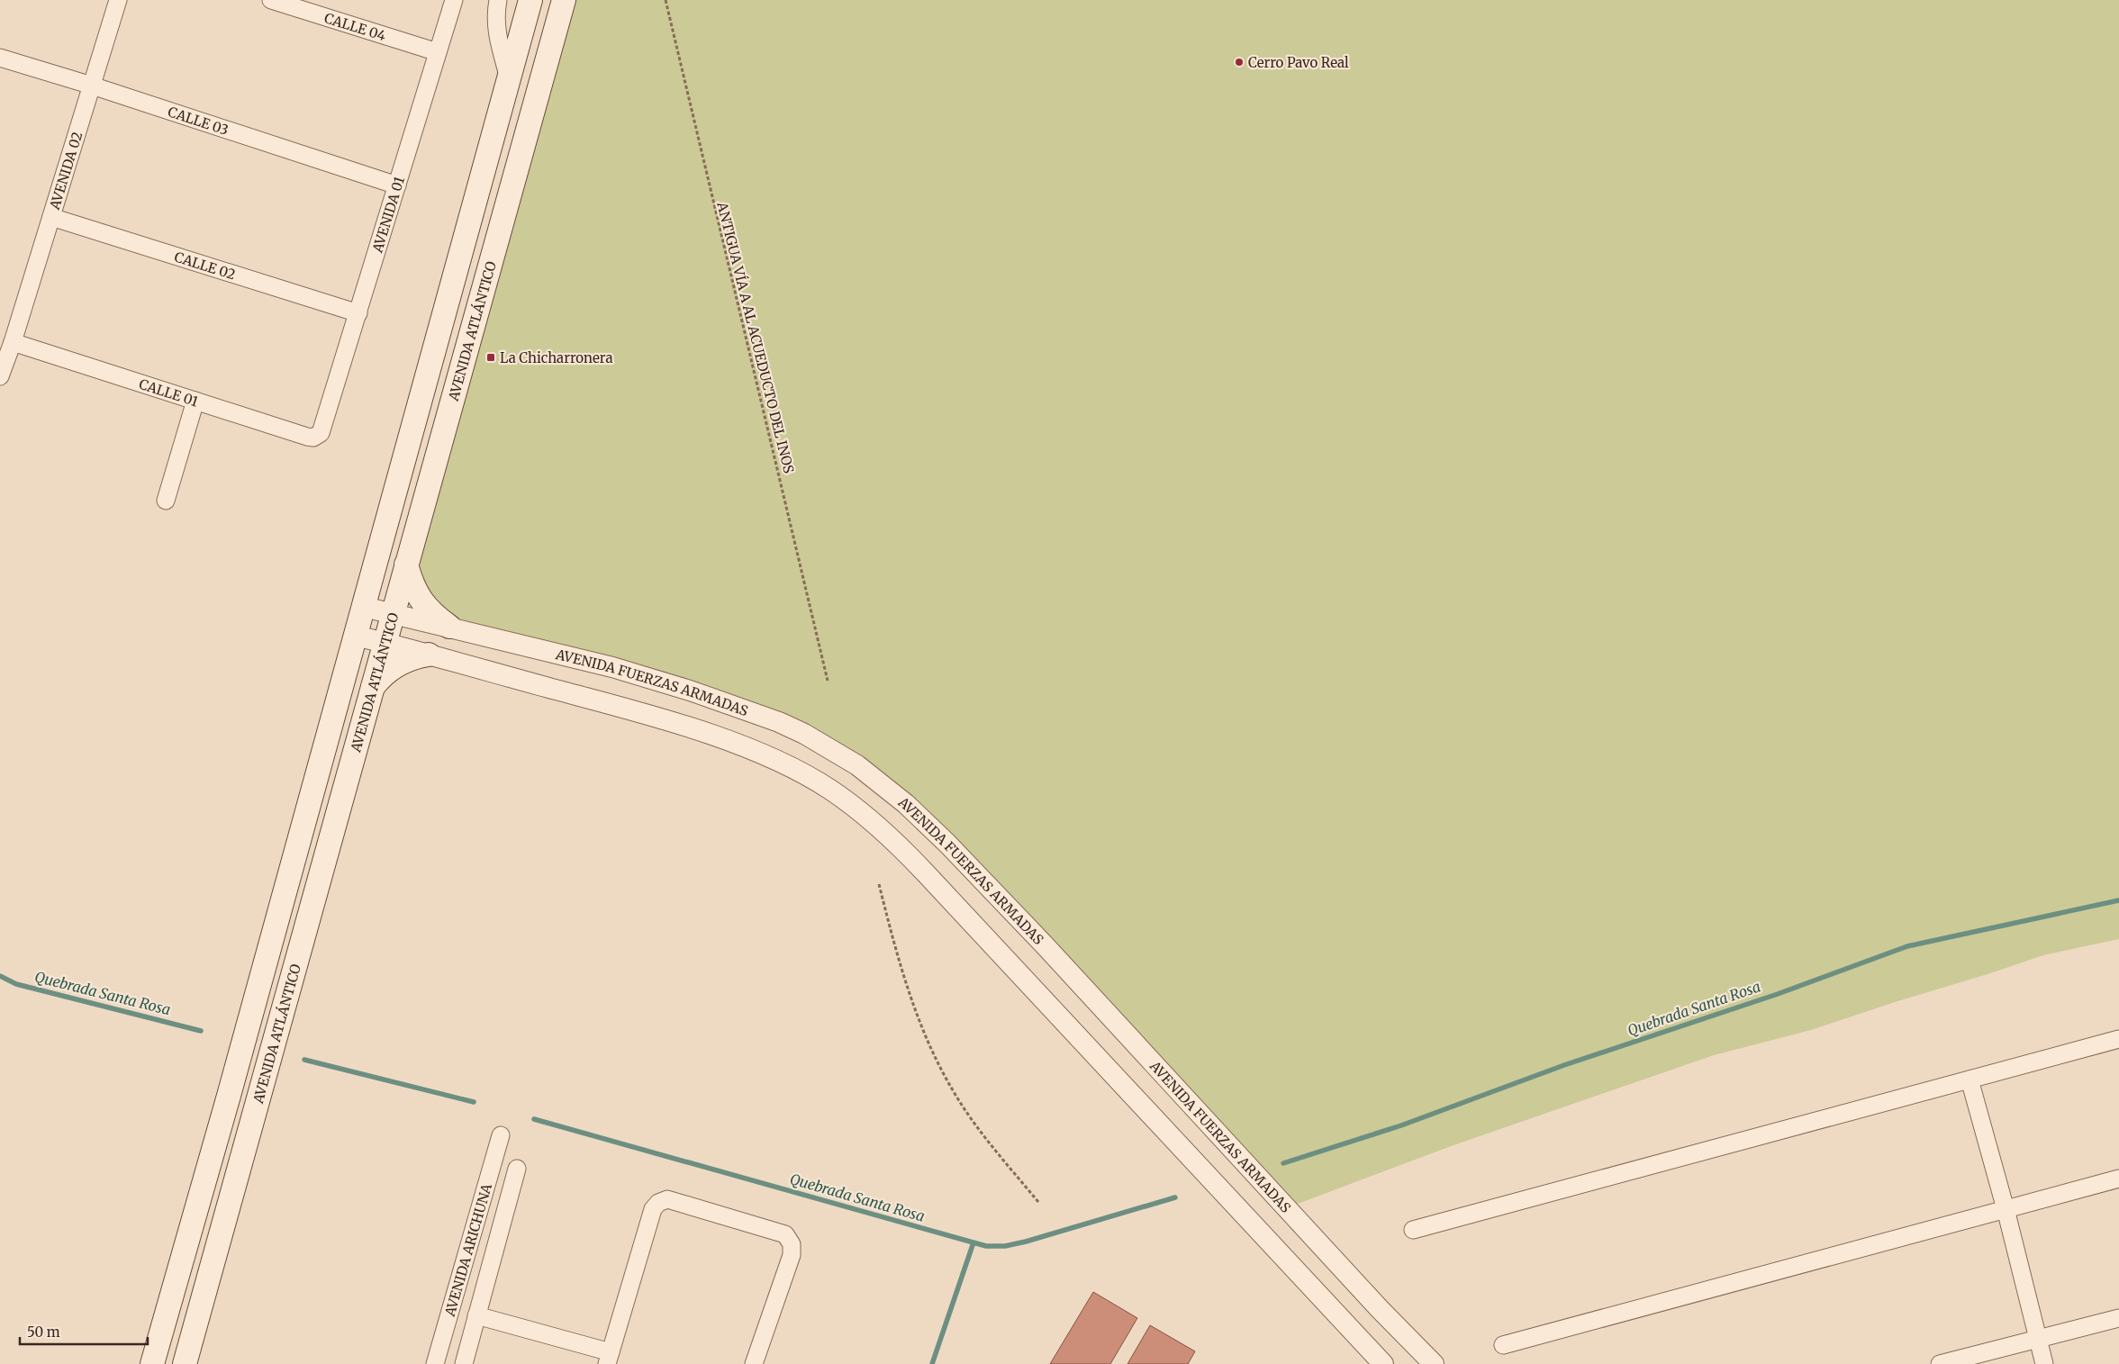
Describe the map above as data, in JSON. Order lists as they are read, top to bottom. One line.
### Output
{"streets":{"main road":["AVENIDA ATLÁNTICO"],"street":["CALLE 04","CALLE 03","AVENIDA 02","AVENIDA 01","CALLE 02","CALLE 01","AVENIDA FUERZAS ARMADAS","AVENIDA ARICHUNA"],"path":["ANTIGUA VÍA A AL ACUEDUCTO DEL INOS"]},"crossings":[["CALLE 04","AVENIDA 01"],["CALLE 03","AVENIDA 02"],["CALLE 03","AVENIDA 01"],["AVENIDA 02","CALLE 02"],["AVENIDA 02","CALLE 01"],["AVENIDA 01","CALLE 02"],["AVENIDA 01","CALLE 01"],["AVENIDA ATLÁNTICO","AVENIDA FUERZAS ARMADAS"]],"water":["Quebrada Santa Rosa"],"places":{"other":["Cerro Pavo Real"],"transit":["La Chicharronera"]},"scale_bar":"50 m"}
